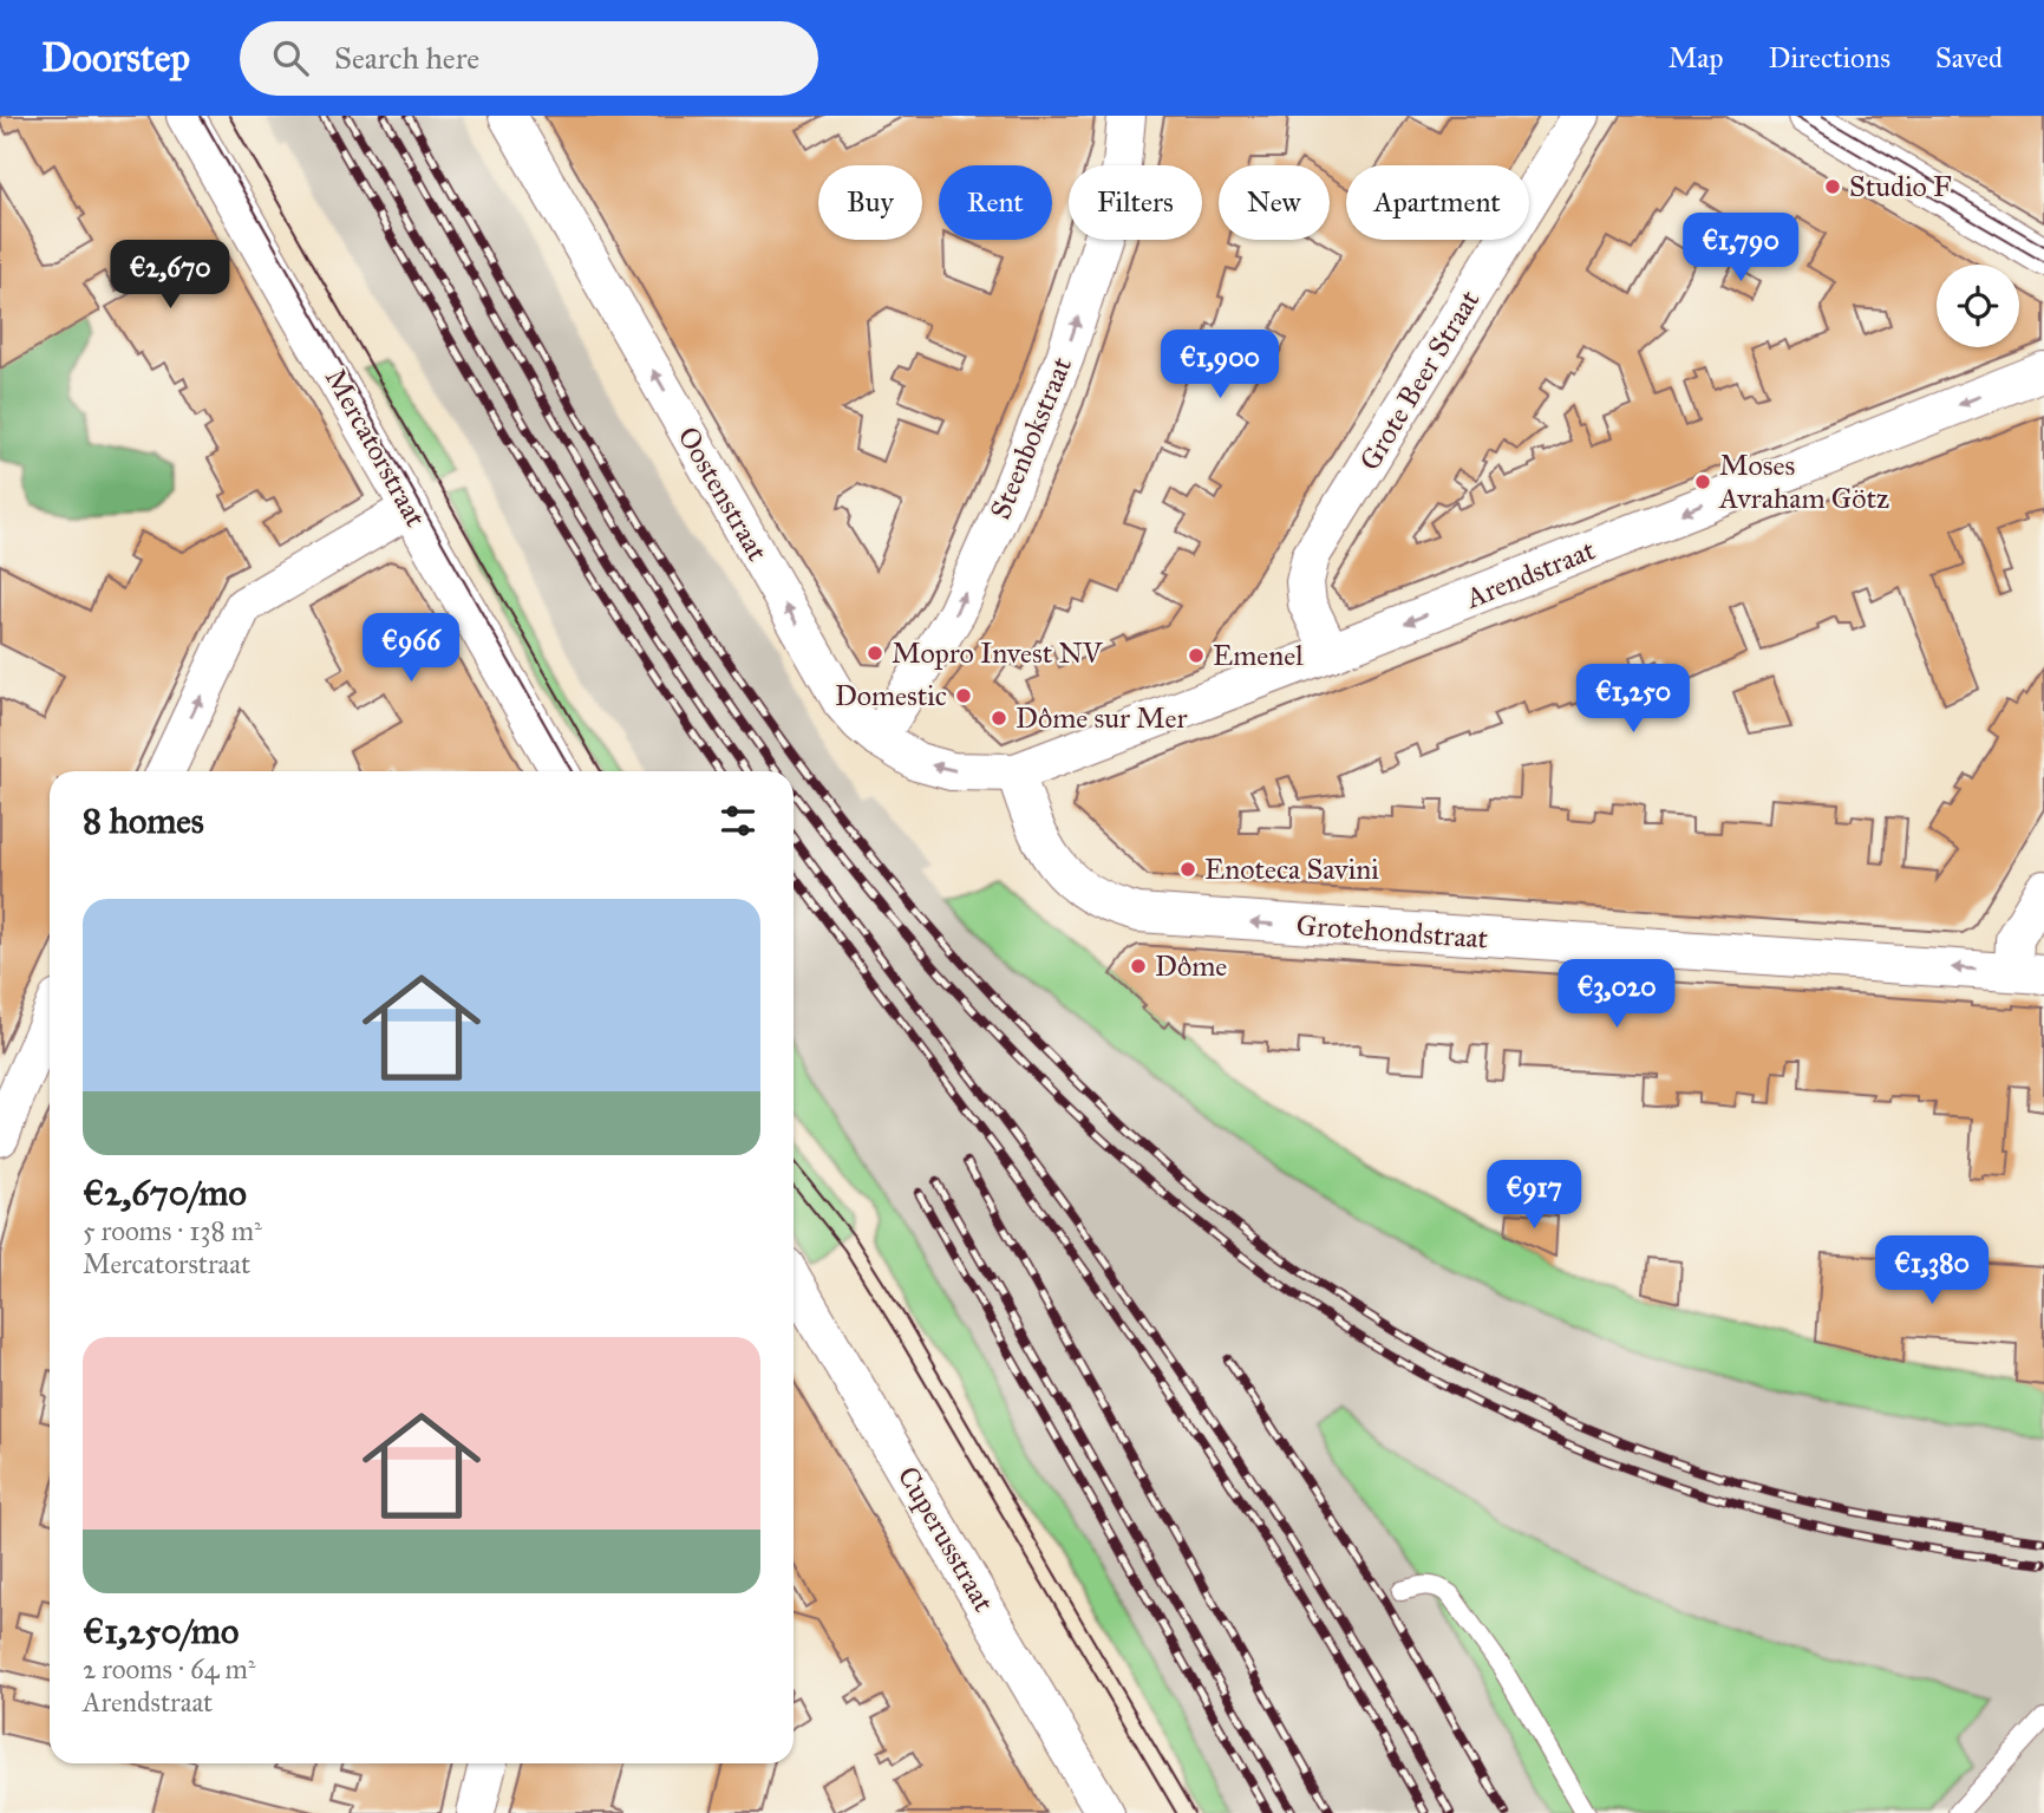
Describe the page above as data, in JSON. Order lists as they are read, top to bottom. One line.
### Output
{"streets":{"street":["Grote Beer Straat","Steenbokstraat","Mercatorstraat","Oostenstraat","Arendstraat","Grotehondstraat","Cuperusstraat"]},"crossings":[["Grote Beer Straat","Arendstraat"],["Steenbokstraat","Oostenstraat"],["Oostenstraat","Arendstraat"],["Oostenstraat","Grotehondstraat"],["Arendstraat","Grotehondstraat"]],"one_way":["Steenbokstraat","Oostenstraat","Arendstraat","Grotehondstraat"],"places":["Studio F","Moses Avraham Götz","Mopro Invest NV","Emenel","Domestic","Dôme sur Mer","Enoteca Savini","Dôme"],"page":{"header":"Doorstep","search":"Search here","nav":["Map","Directions","Saved"],"chip":["Buy","Rent","Filters","New","Apartment"],"price":["€1,790","€2,670","€1,900","€966","€1,250","€3,020","€917","€1,380"],"heading":"8 homes","list":[{"name":"€2,670/mo","note":"5 rooms · 138 m² · Mercatorstraat"},{"name":"€1,250/mo","note":"2 rooms · 64 m² · Arendstraat"}]}}
